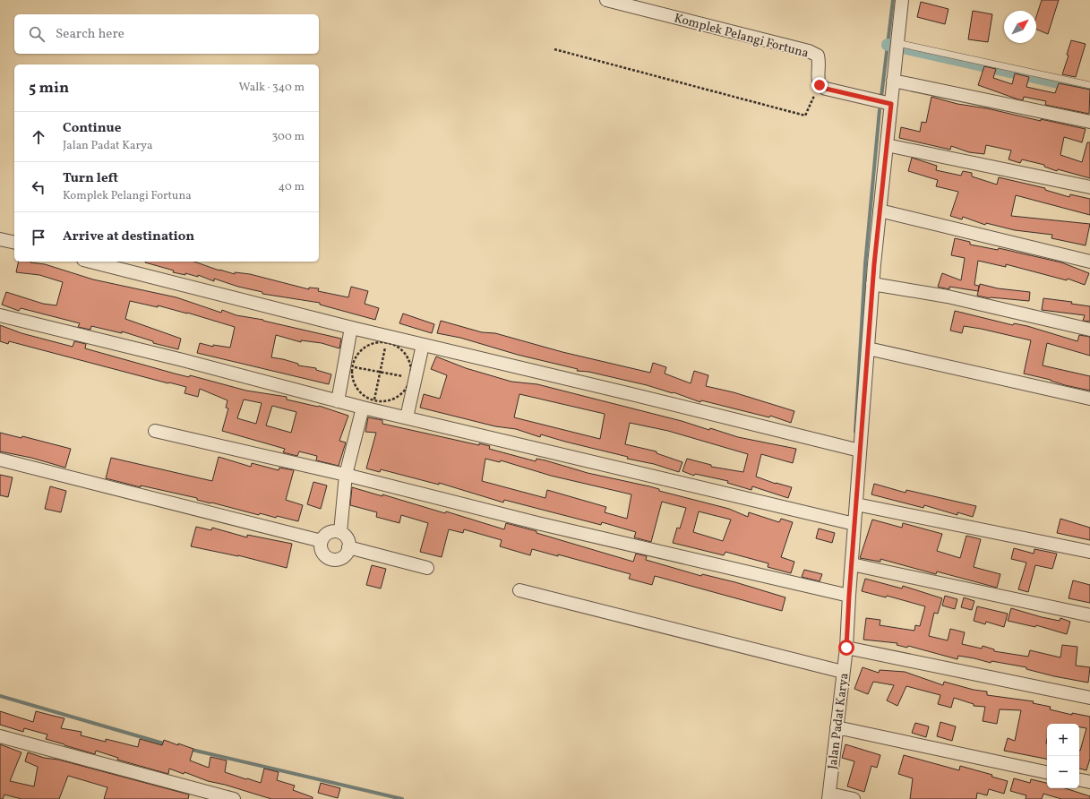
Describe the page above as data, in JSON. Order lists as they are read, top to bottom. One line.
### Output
{"streets":{"street":["Komplek Pelangi Fortuna","Jalan Padat Karya"]},"north":"top right","page":{"search":"Search here","heading":["5 min","Walk · 340 m"],"list":[["Continue","Jalan Padat Karya","300 m"],["Turn left","Komplek Pelangi Fortuna","40 m"],"Arrive at destination"],"map_buttons":["+","−"]}}
